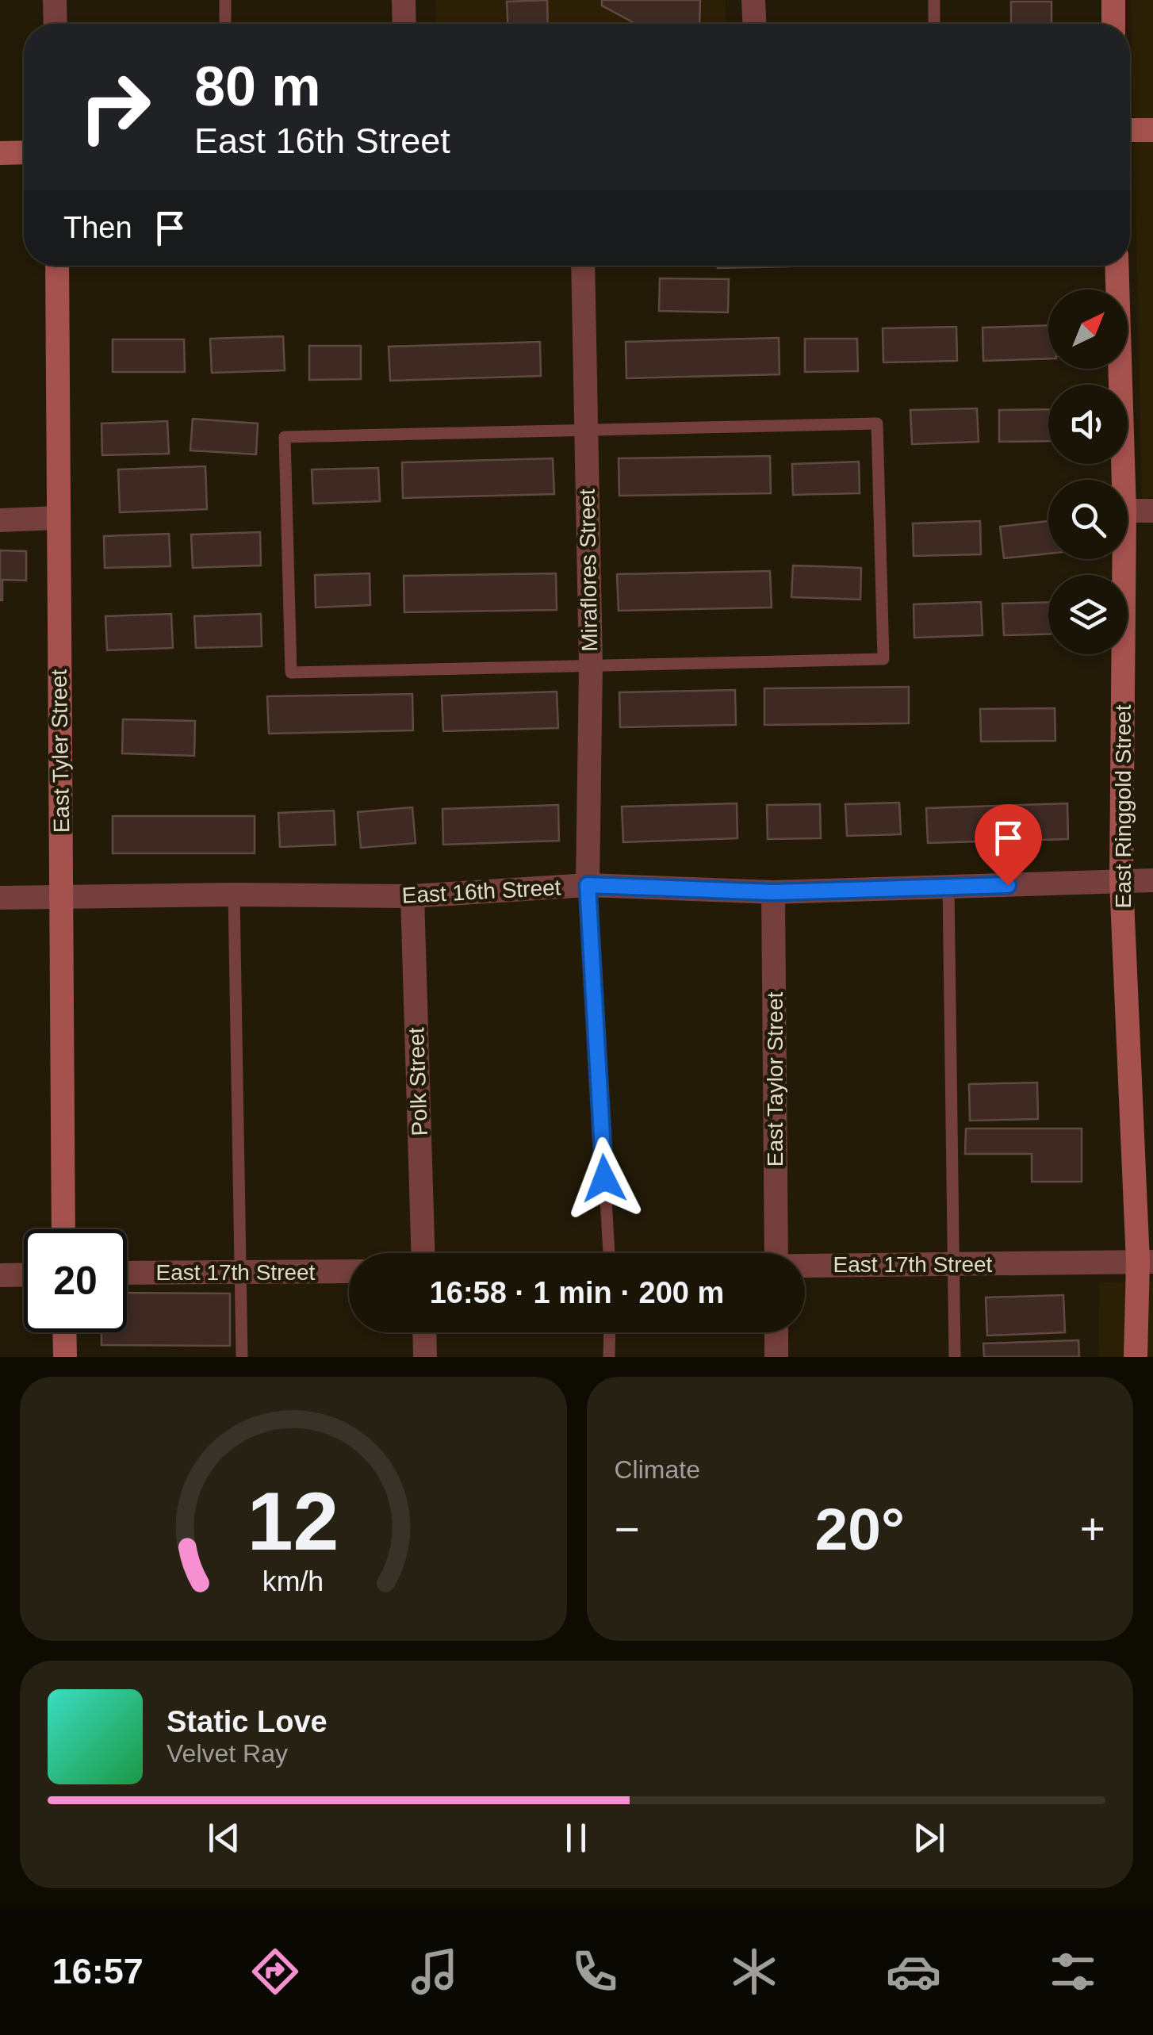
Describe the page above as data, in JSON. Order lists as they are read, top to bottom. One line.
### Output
{"streets":{"street":["Miraflores Street","East Tyler Street","East Ringgold Street","East 16th Street","East Taylor Street","Polk Street","East 17th Street"]},"crossings":[["Miraflores Street","East 16th Street"],["East Tyler Street","East 16th Street"],["East Ringgold Street","East 16th Street"],["East Ringgold Street","East 17th Street"],["East 16th Street","East Taylor Street"],["East 16th Street","Polk Street"]],"north":"top right","page":{"turn":["80 m","East 16th Street"],"then":"Then","limit":"20","trip":"16:58 · 1 min · 200 m","tile":"Climate","heat":["−","20°","+"],"song":["Static Love","Velvet Ray"],"tabs":"16:57","gauge":["12","km/h"]}}
